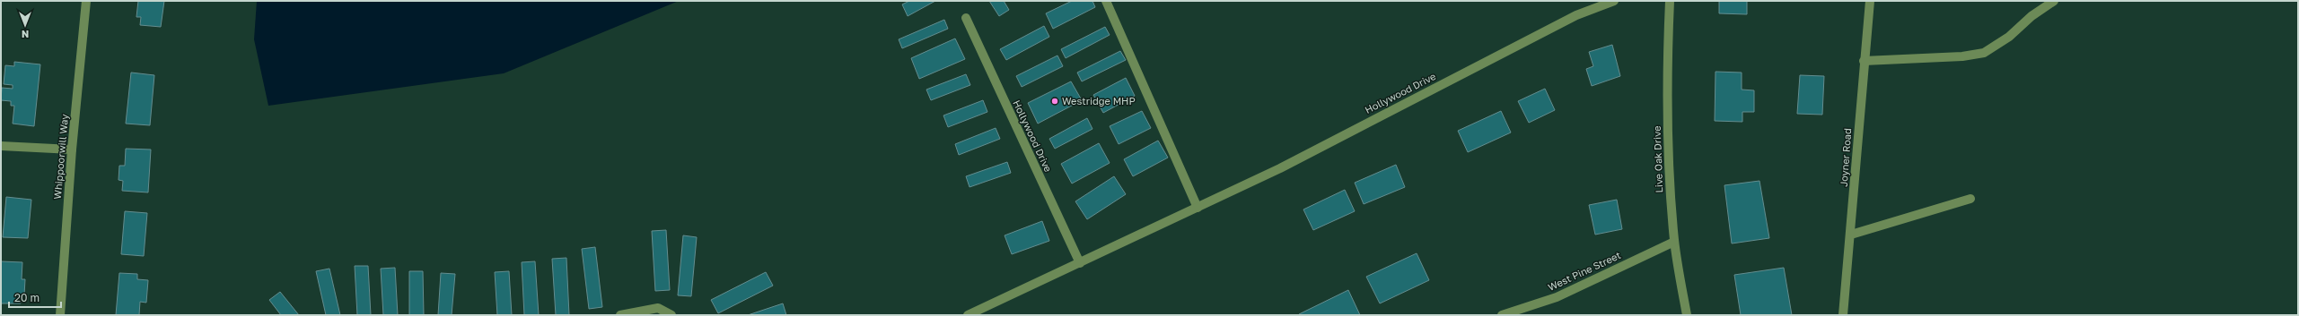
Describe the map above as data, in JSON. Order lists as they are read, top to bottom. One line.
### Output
{"streets":{"street":["Hollywood Drive","Whippoorwill Way","Joyner Road","Live Oak Drive","West Pine Street"]},"crossings":[["Live Oak Drive","West Pine Street"]],"places":["Westridge MHP"],"scale_bar":"20 m","north":"bottom"}
